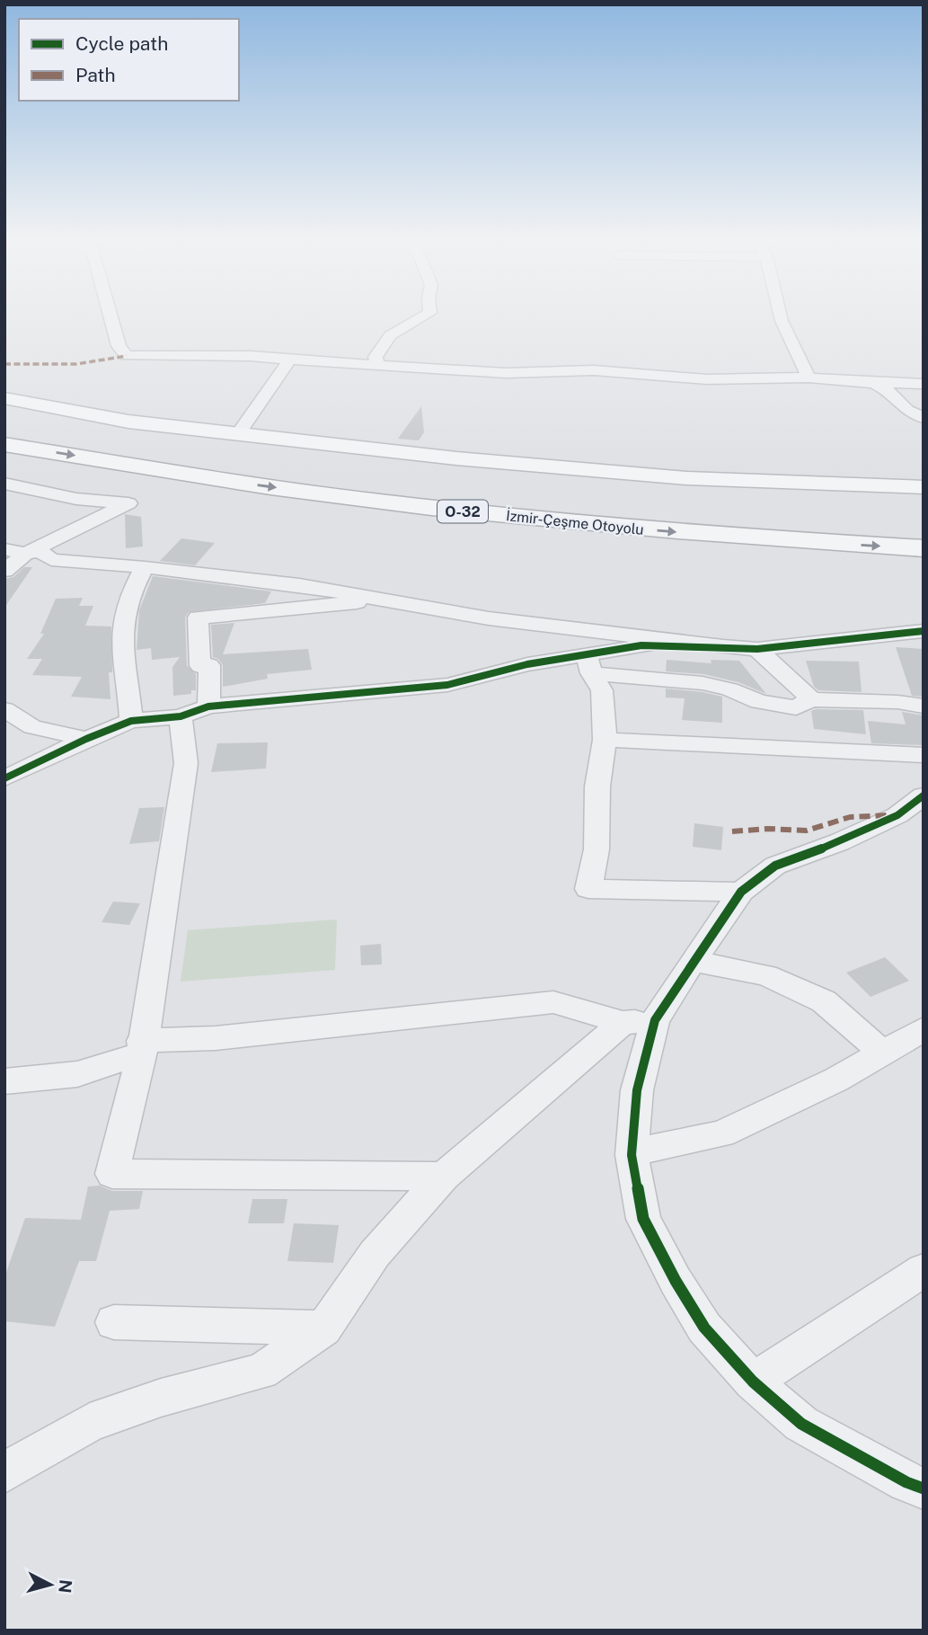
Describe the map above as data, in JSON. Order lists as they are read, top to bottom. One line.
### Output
{"streets":{"highway":["O-32","İzmir-Çeşme Otoyolu"]},"legend":["Cycle path","Path"],"north":"right"}
